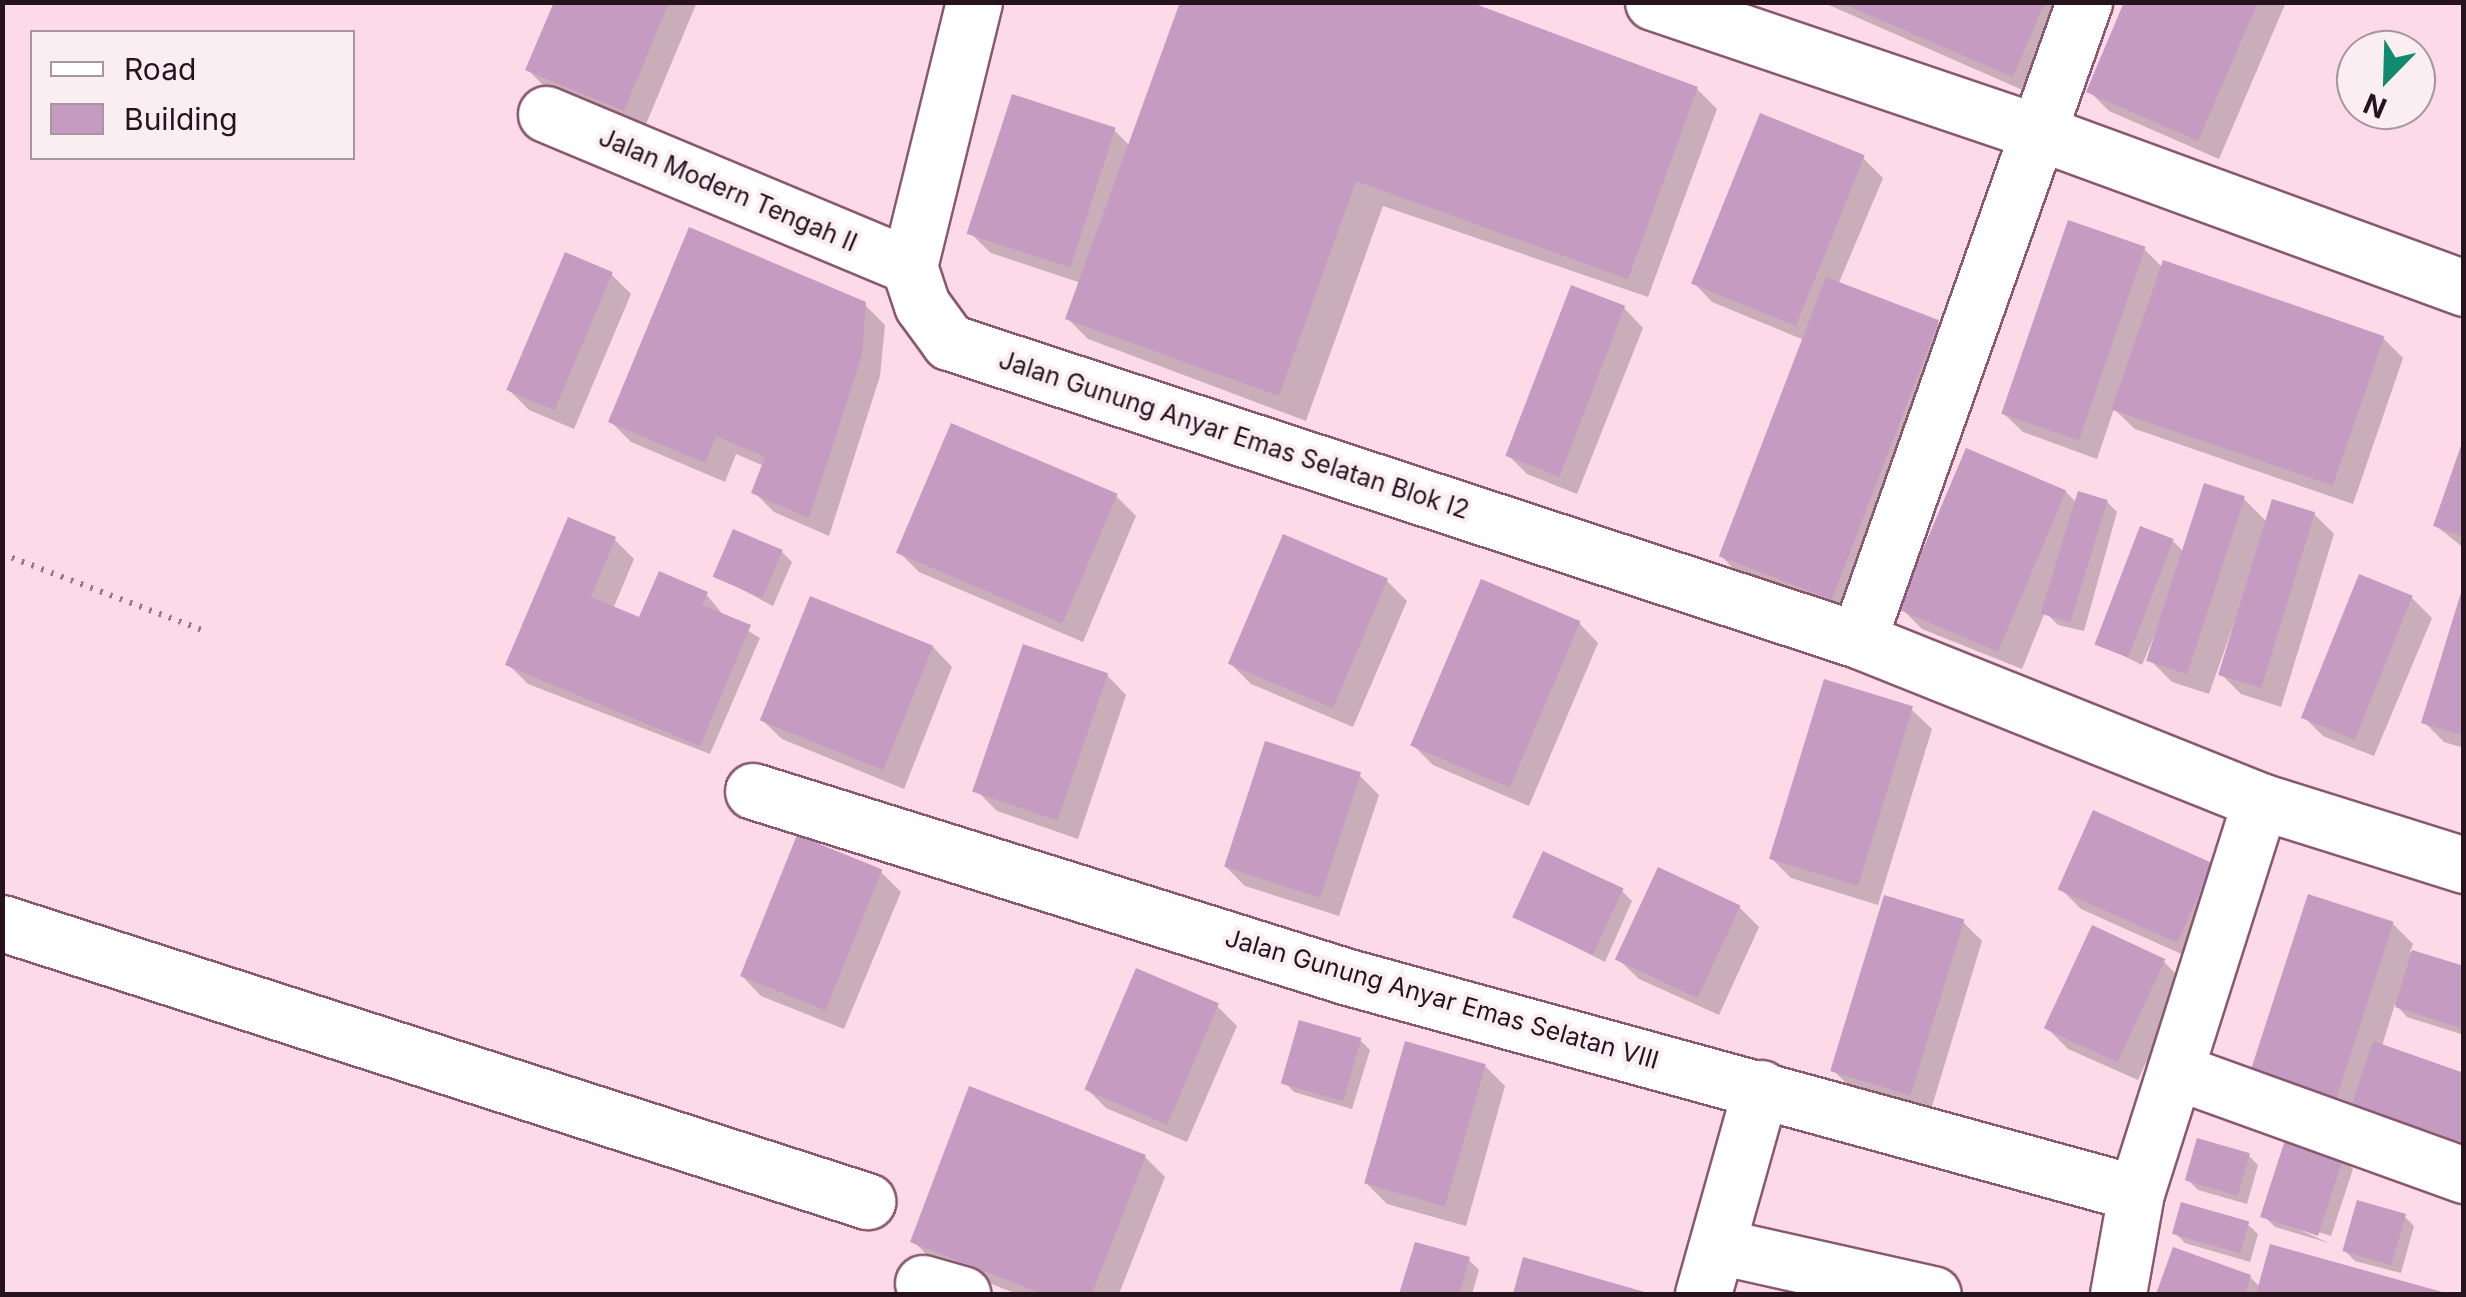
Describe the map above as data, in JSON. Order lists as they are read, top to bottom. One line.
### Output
{"streets":{"street":["Jalan Modern Tengah II","Jalan Gunung Anyar Emas Selatan Blok I2","Jalan Gunung Anyar Emas Selatan VIII"]},"crossings":[["Jalan Modern Tengah II","Jalan Gunung Anyar Emas Selatan Blok I2"]],"legend":["Road","Building"],"north":"bottom left"}
